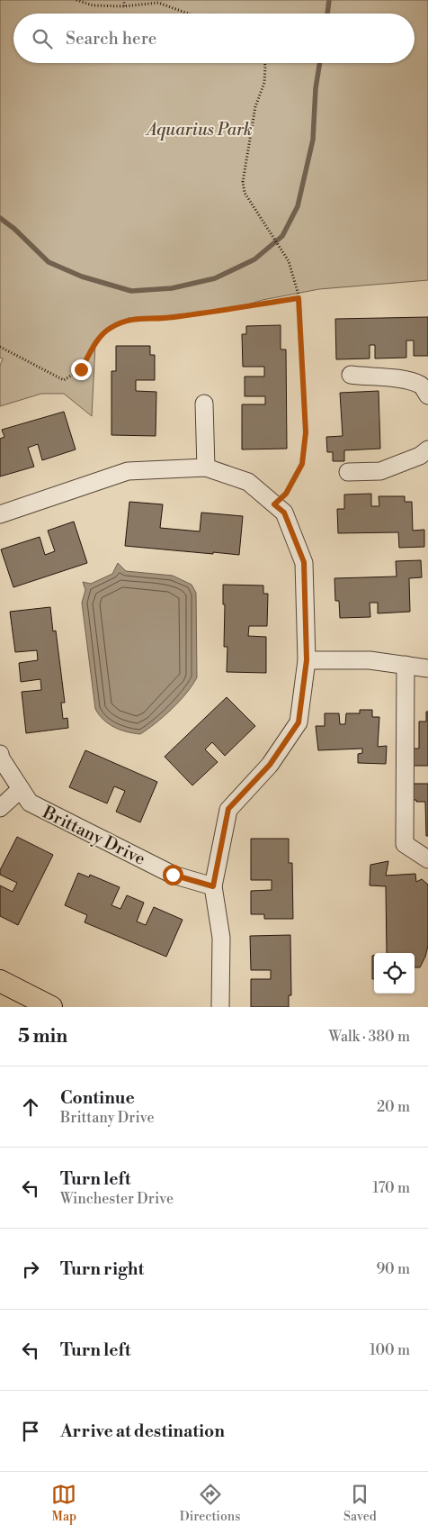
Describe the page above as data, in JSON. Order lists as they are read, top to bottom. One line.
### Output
{"streets":{"street":["Brittany Drive"]},"parks":["Aquarius Park"],"page":{"search":"Search here","heading":["5 min","Walk · 380 m"],"list":[["Continue","Brittany Drive","20 m"],["Turn left","Winchester Drive","170 m"],["Turn right","90 m"],["Turn left","100 m"],"Arrive at destination"],"nav":["Map","Directions","Saved"]}}
